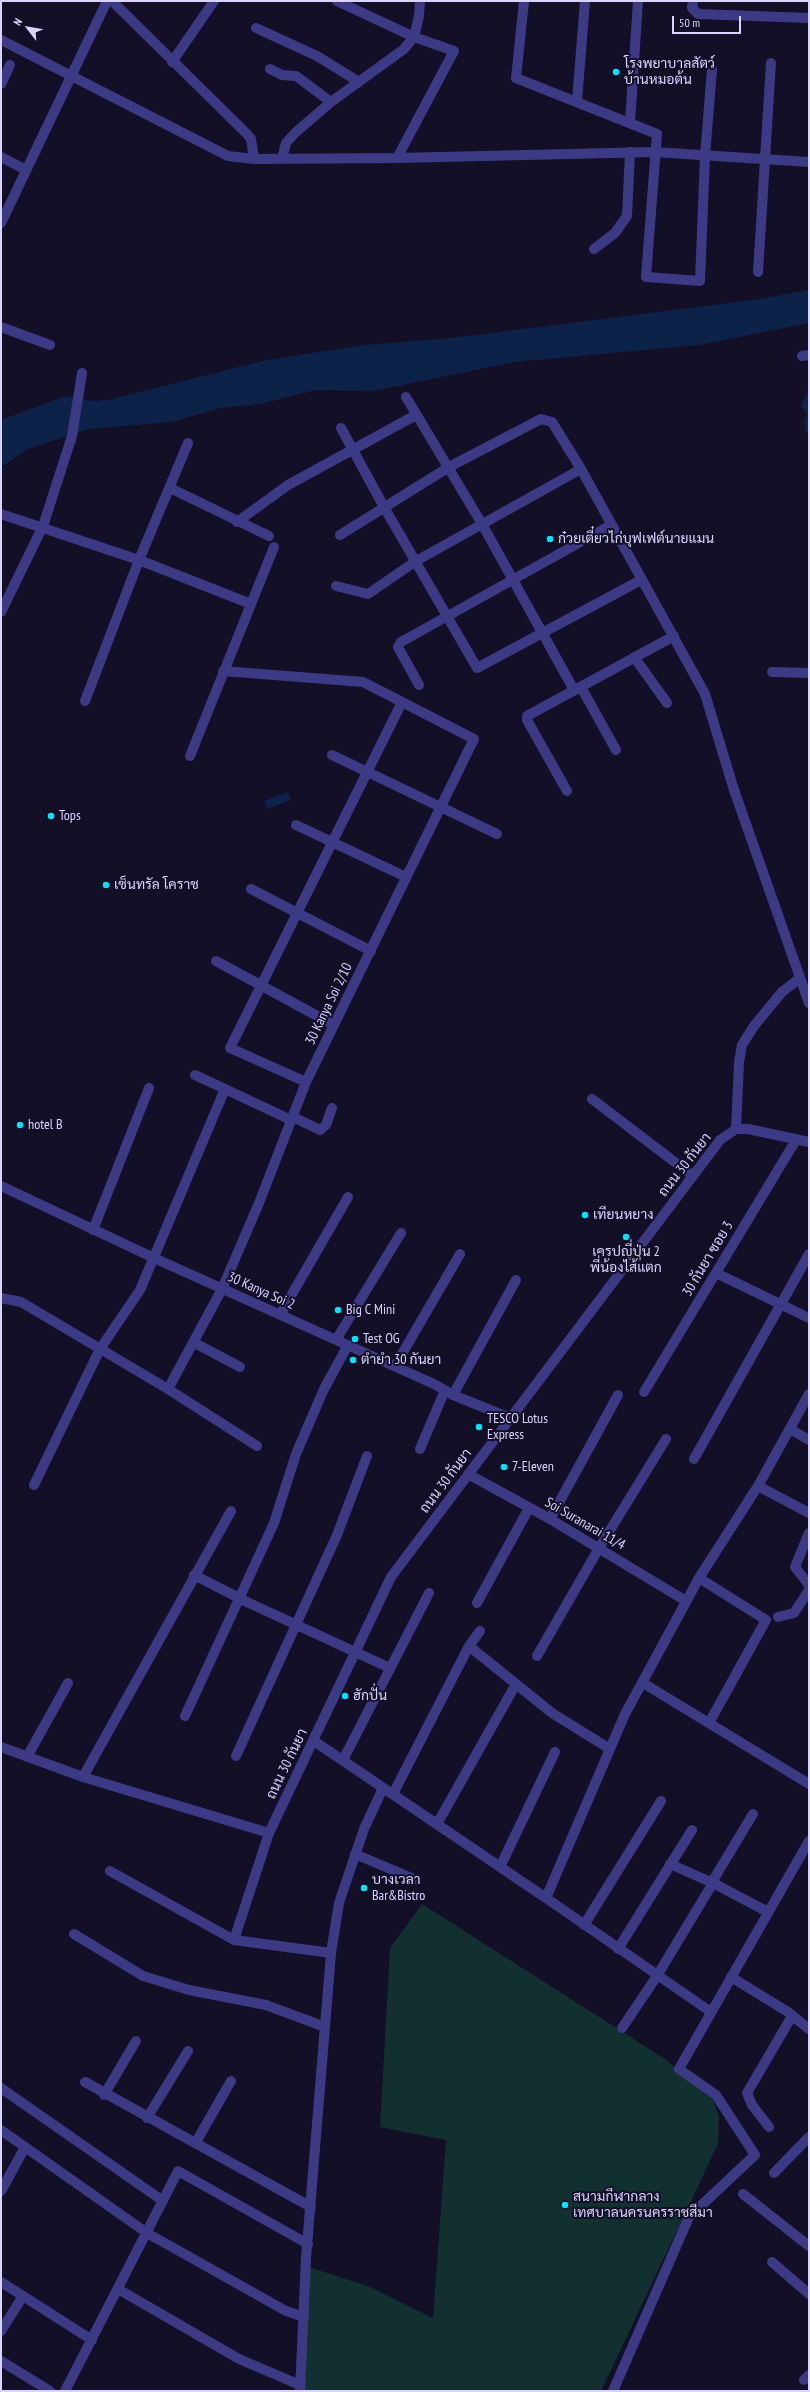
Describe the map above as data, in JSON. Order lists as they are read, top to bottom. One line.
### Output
{"streets":{"street":["30 Kanya Soi 2/10","ถนน 30 กันยา","30 กันยา ซอย 3","30 Kanya Soi 2","Soi Suranarai 11/4"]},"crossings":[["30 Kanya Soi 2/10","30 Kanya Soi 2"],["ถนน 30 กันยา","30 Kanya Soi 2"],["ถนน 30 กันยา","Soi Suranarai 11/4"]],"places":["โรงพยาบาลสัตว์ บ้านหมอต้น","ก๋วยเตี๋ยวไก่บุฟเฟต์นายแมน","Tops","เซ็นทรัล โคราช","hotel B","เทียนหยาง","เครปญี่ปุ่น 2 พี่น้องไส้แตก","Big C Mini","Test OG","ตำยำ 30 กันยา","TESCO Lotus Express","7-Eleven","ฮักปั่น","บางเวลา Bar&Bistro","สนามกีฬากลาง เทศบาลนครนครราชสีมา"],"scale_bar":"50 m","north":"top left"}
